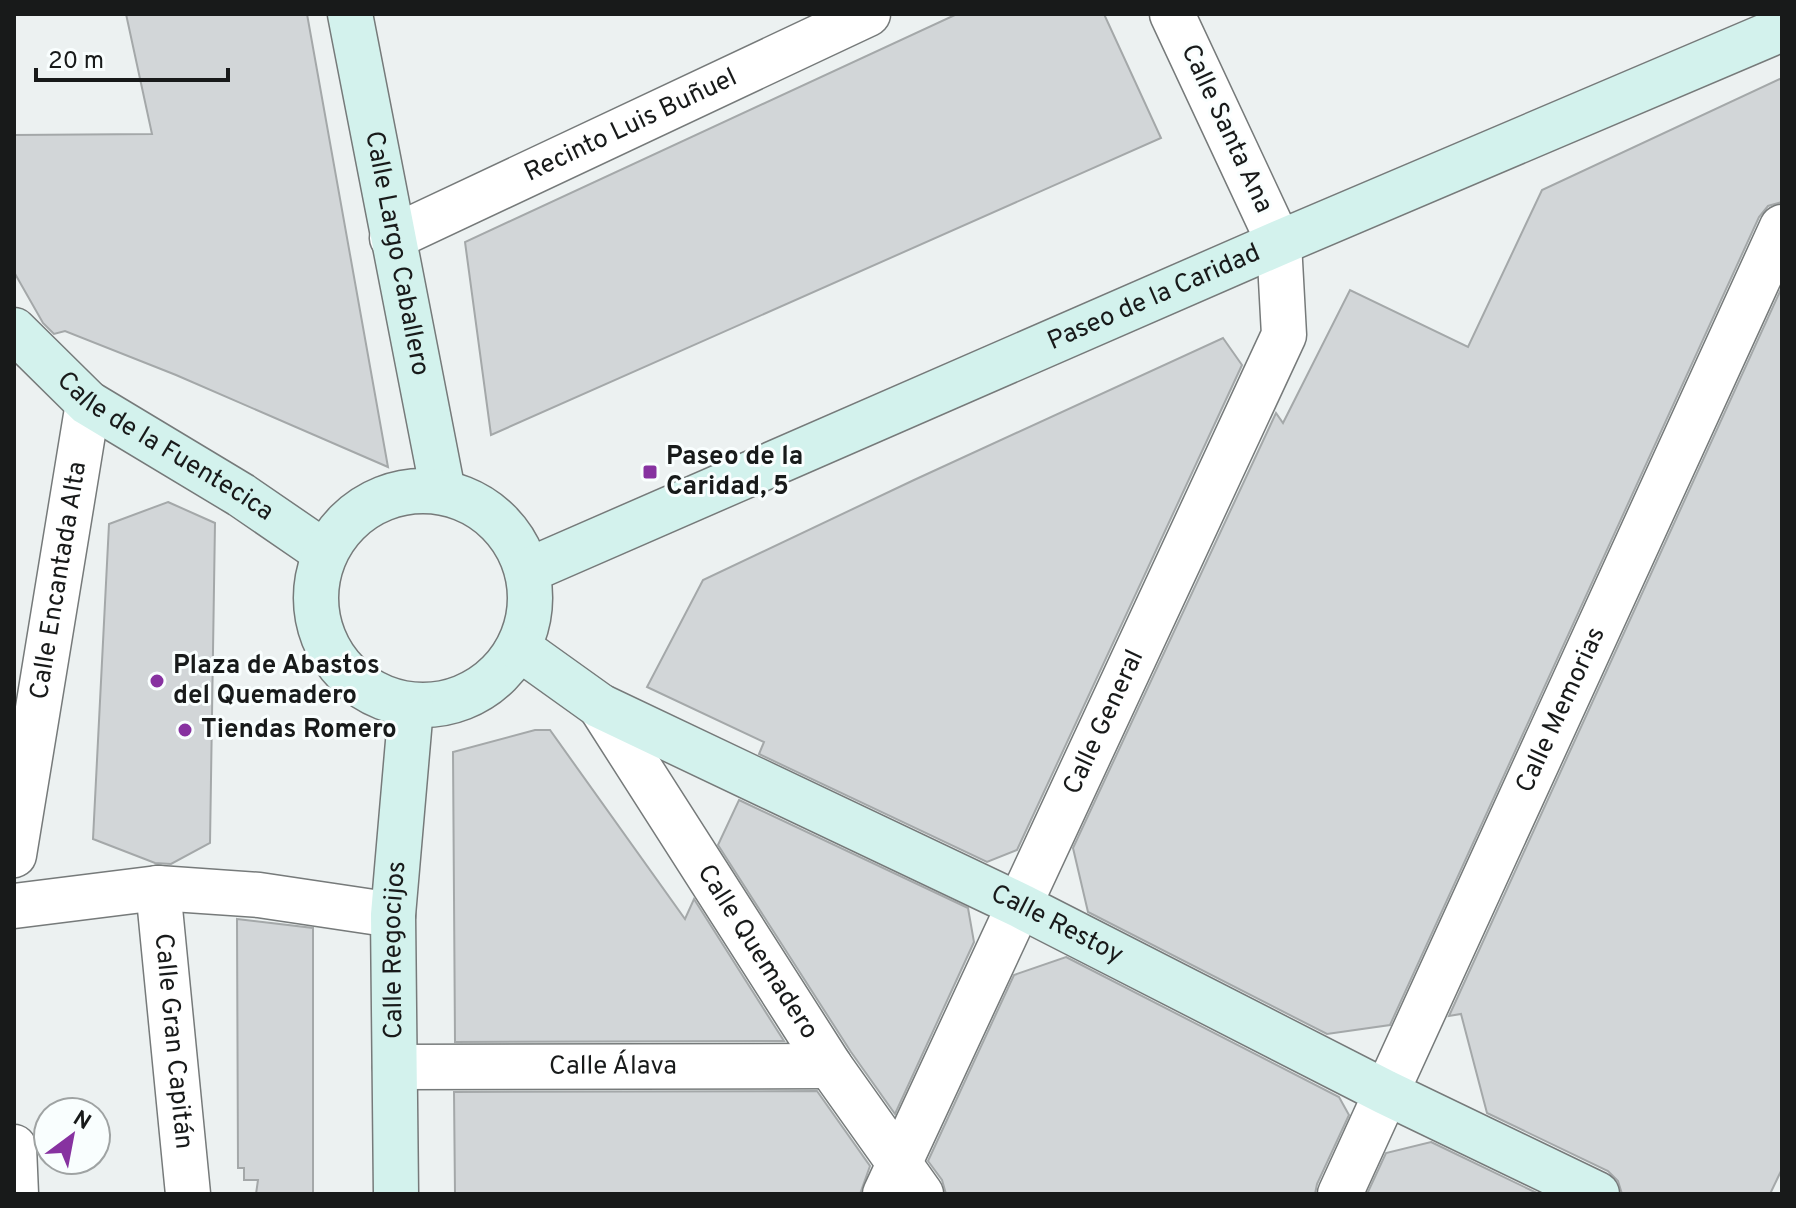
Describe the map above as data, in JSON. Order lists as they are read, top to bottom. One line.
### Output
{"streets":{"street":["Recinto Luis Buñuel","Calle Santa Ana","Calle Largo Caballero","Paseo de la Caridad","Calle de la Fuentecica","Calle Encantada Alta","Calle Memorias","Calle General","Calle Restoy","Calle Regocijos","Calle Quemadero","Calle Gran Capitán","Calle Álava"]},"crossings":[["Recinto Luis Buñuel","Calle Largo Caballero"],["Calle Santa Ana","Paseo de la Caridad"],["Calle Santa Ana","Calle General"],["Calle Largo Caballero","Paseo de la Caridad"],["Calle Largo Caballero","Calle de la Fuentecica"],["Calle Largo Caballero","Calle Restoy"],["Calle Largo Caballero","Calle Regocijos"],["Paseo de la Caridad","Calle de la Fuentecica"],["Paseo de la Caridad","Calle General"],["Paseo de la Caridad","Calle Restoy"],["Paseo de la Caridad","Calle Regocijos"],["Calle de la Fuentecica","Calle Encantada Alta"],["Calle de la Fuentecica","Calle Restoy"],["Calle de la Fuentecica","Calle Regocijos"],["Calle Memorias","Calle Restoy"],["Calle General","Calle Restoy"],["Calle General","Calle Quemadero"],["Calle Restoy","Calle Regocijos"],["Calle Restoy","Calle Quemadero"],["Calle Regocijos","Calle Álava"],["Calle Quemadero","Calle Álava"]],"places":{"transit":["Paseo de la Caridad, 5"],"other":["Plaza de Abastos del Quemadero","Tiendas Romero"]},"scale_bar":"20 m","north":"top right"}
